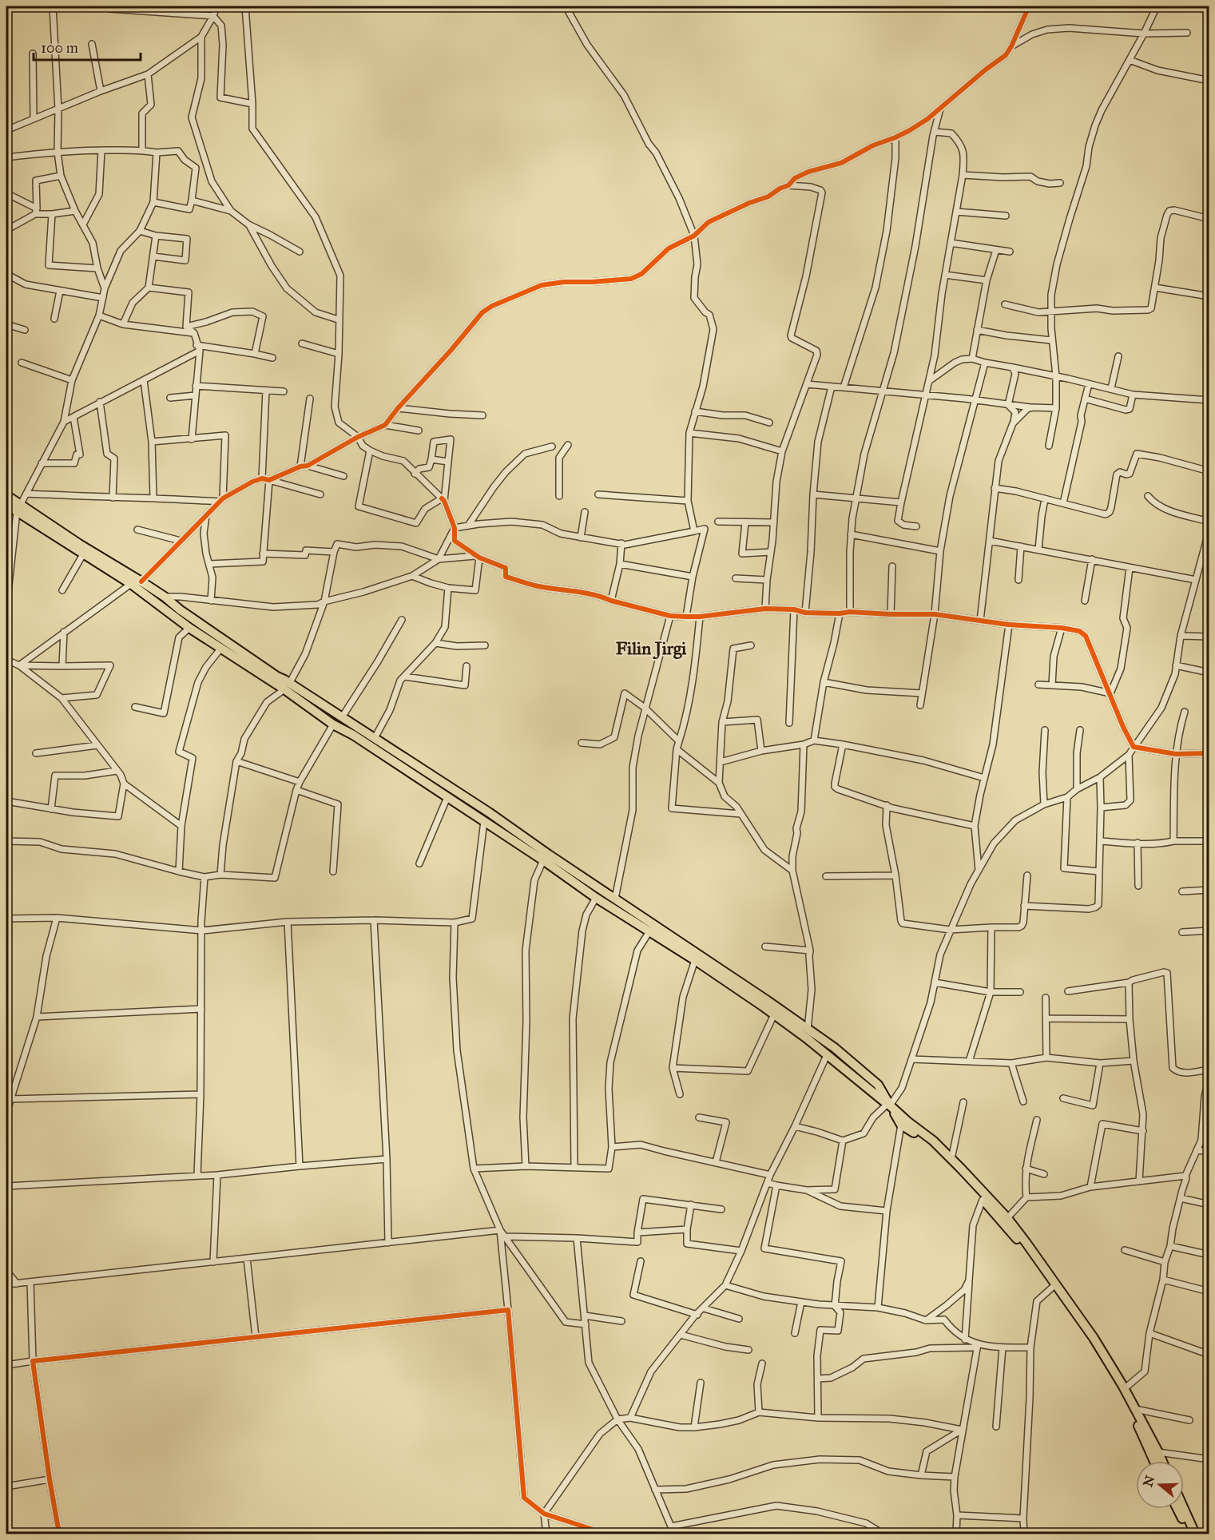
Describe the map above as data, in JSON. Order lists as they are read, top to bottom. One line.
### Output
{"districts":["Filin Jirgi"],"scale_bar":"100 m","north":"left"}
